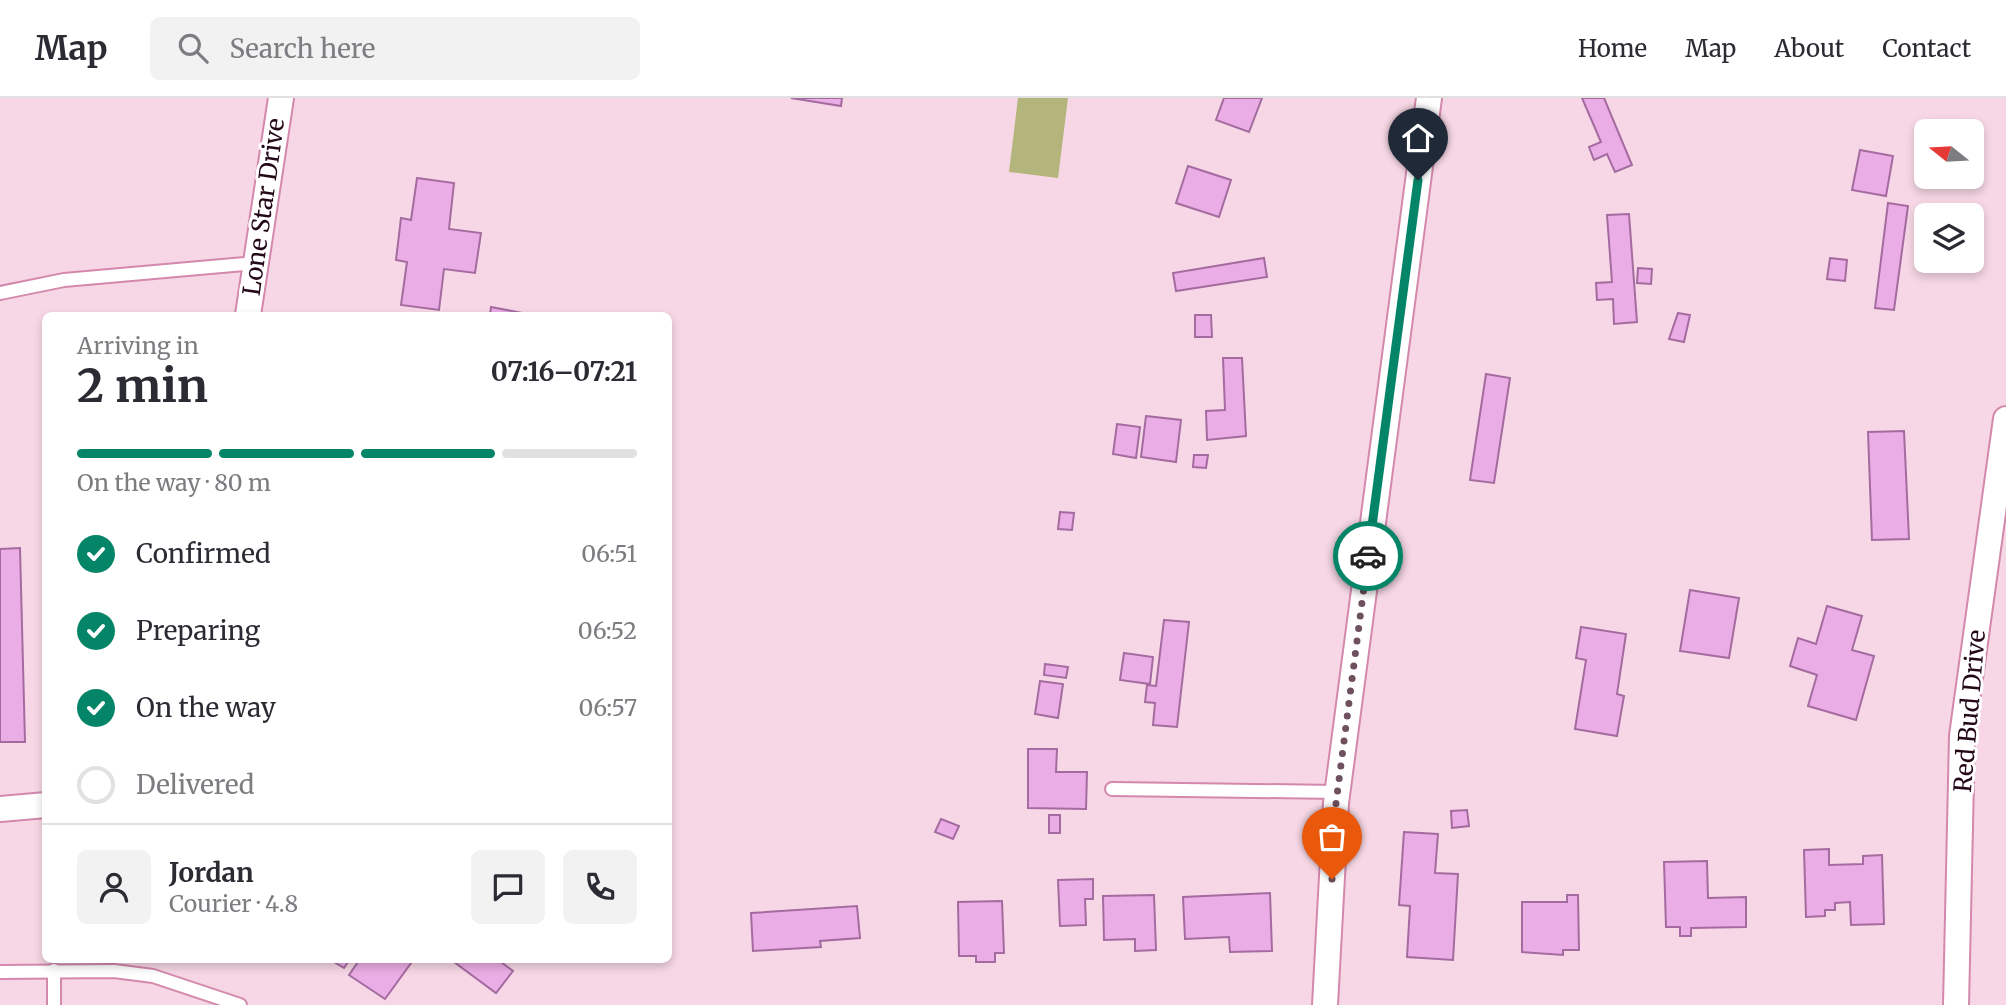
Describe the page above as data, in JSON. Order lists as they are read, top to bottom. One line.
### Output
{"streets":{"street":["Lone Star Drive","Red Bud Drive"]},"north":"left","page":{"header":"Map","search":"Search here","nav":["Home","Map","About","Contact"],"heading":["2 min","Arriving in","07:16–07:21"],"panel":["Jordan","Courier · 4.8"],"bar":"On the way · 80 m","list":[["Confirmed","06:51"],["Preparing","06:52"],["On the way","06:57"],"Delivered"]}}
